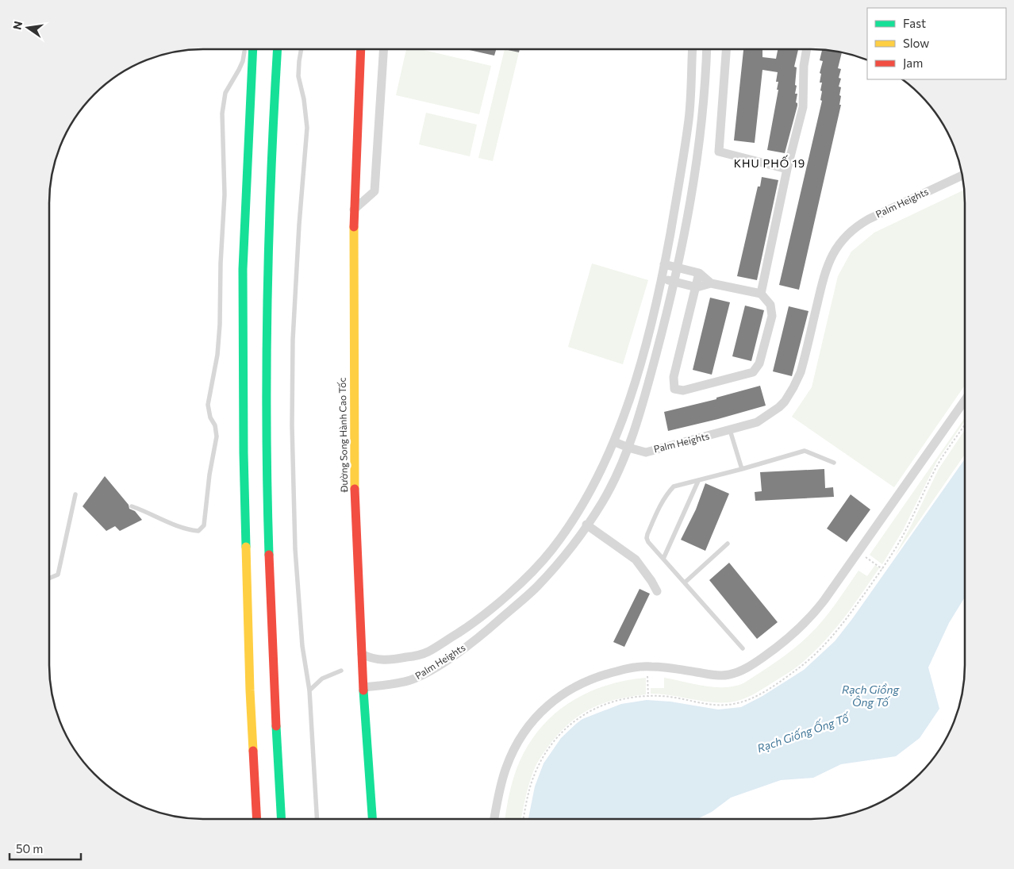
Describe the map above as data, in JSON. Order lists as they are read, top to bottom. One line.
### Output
{"streets":{"main road":["Đường Song Hành Cao Tốc"],"street":["Palm Heights"]},"crossings":[["Palm Heights","Đường Song Hành Cao Tốc"]],"districts":["KHU PHỐ 19"],"water":["Rạch Giồng Ông Tố","Rạch Giống Ống Tố"],"legend":["Fast","Slow","Jam"],"scale_bar":"50 m","north":"left"}
